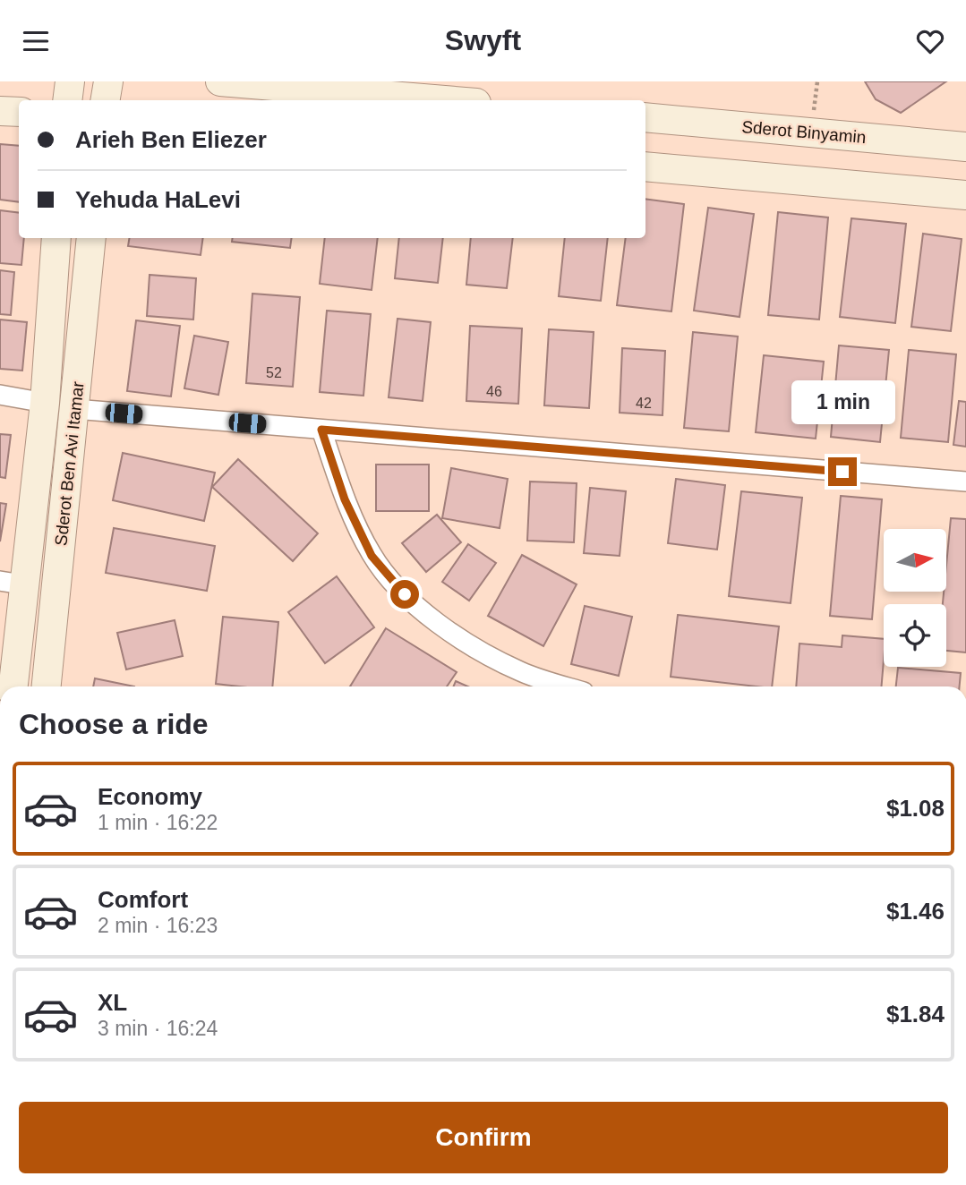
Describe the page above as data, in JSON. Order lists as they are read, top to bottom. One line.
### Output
{"streets":{"main road":["Sderot Binyamin","Sderot Ben Avi Itamar"]},"house_numbers":["52","46","42"],"north":"right","page":{"header":"Swyft","banner":["Arieh Ben Eliezer","Yehuda HaLevi"],"bubble":"1 min","heading":"Choose a ride","list":[{"name":"Economy","note":"1 min · 16:22","value":"$1.08"},{"name":"Comfort","note":"2 min · 16:23","value":"$1.46"},{"name":"XL","note":"3 min · 16:24","value":"$1.84"}],"buttons":"Confirm"}}
